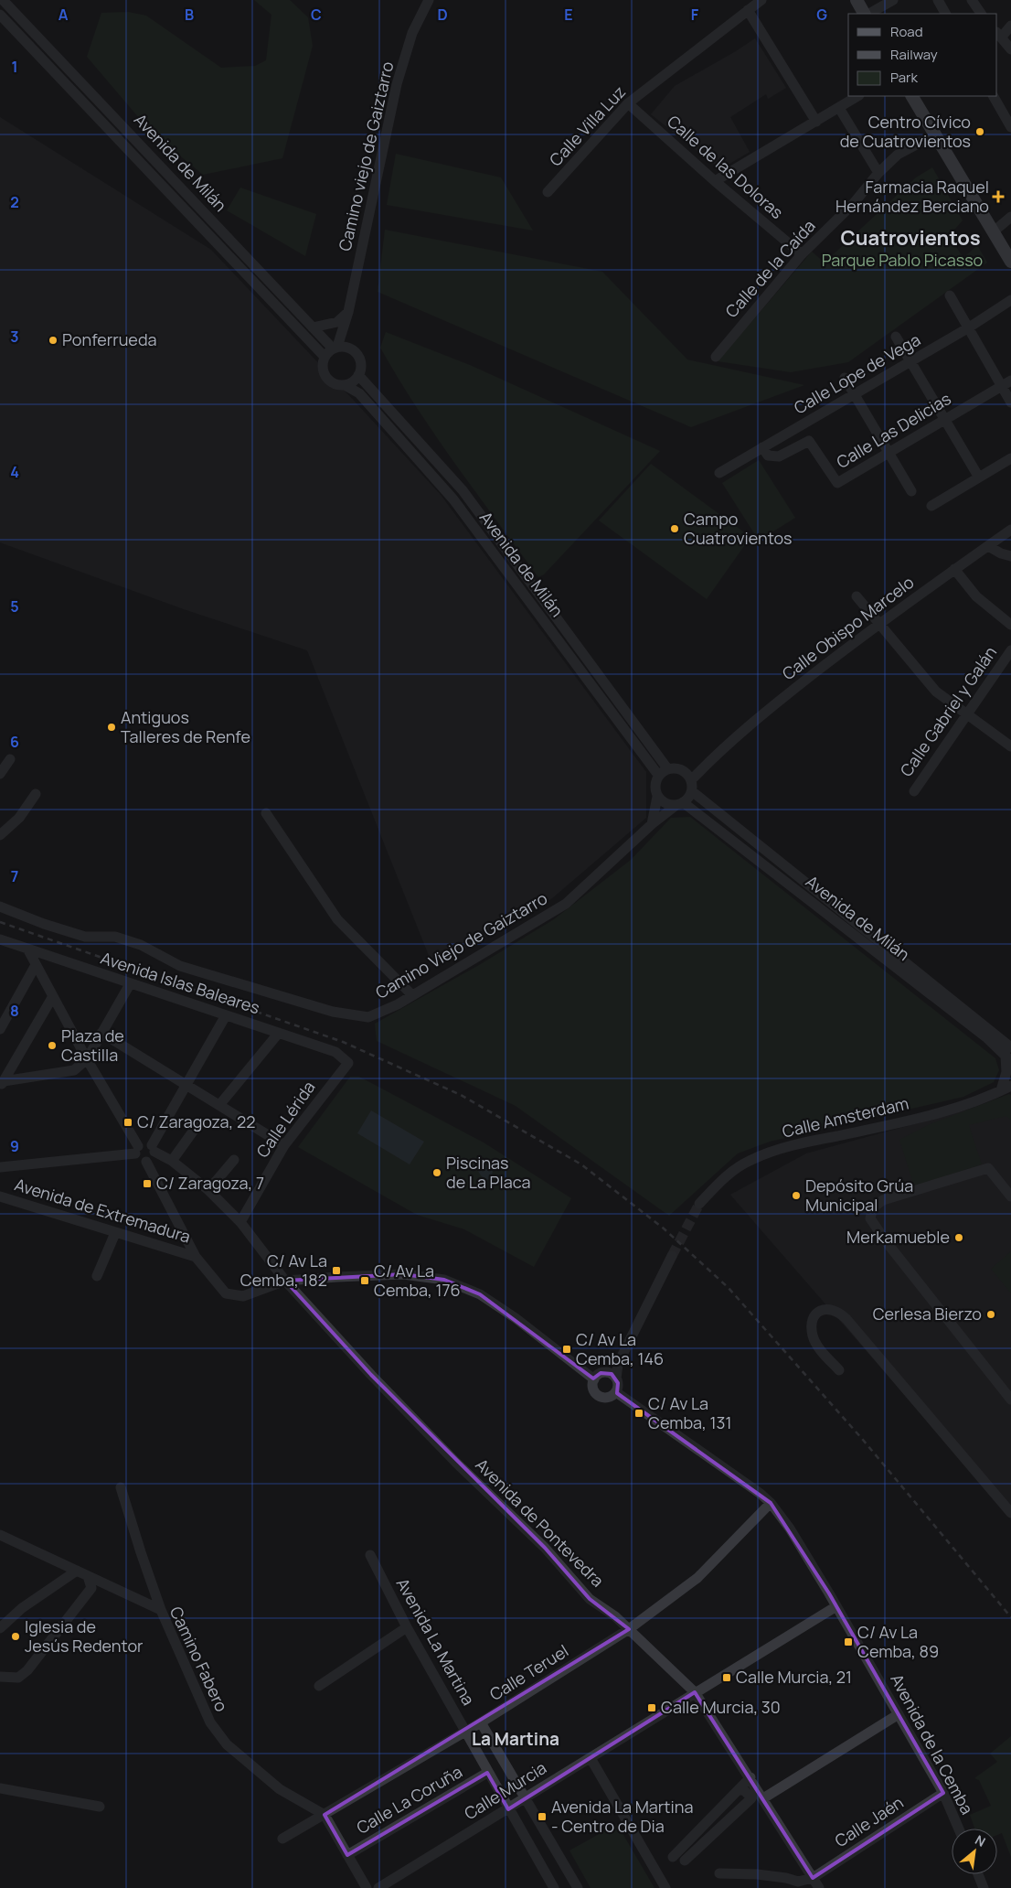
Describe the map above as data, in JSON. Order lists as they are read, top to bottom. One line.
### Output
{"streets":{"street":["Calle Villa Luz","Camino viejo de Gaiztarro","Avenida de Milán","Calle de las Doloras","Calle de la Caída","Calle Lope de Vega","Calle Las Delicias","Calle Obispo Marcelo","Calle Gabriel y Galán","Camino Viejo de Gaiztarro","Avenida Islas Baleares","Calle Amsterdam","Calle Lérida","Avenida de Extremadura","Avenida de Pontevedra","Avenida La Martina","Camino Fabero","Calle Teruel","Avenida de la Cemba","Calle Murcia","Calle La Coruña","Calle Jaén"]},"crossings":[["Calle Villa Luz","Calle de las Doloras"],["Camino viejo de Gaiztarro","Avenida de Milán"],["Avenida de Milán","Calle Obispo Marcelo"],["Avenida de Milán","Camino Viejo de Gaiztarro"],["Calle de las Doloras","Calle de la Caída"],["Calle Lope de Vega","Calle Las Delicias"],["Calle Obispo Marcelo","Camino Viejo de Gaiztarro"],["Avenida Islas Baleares","Calle Lérida"],["Calle Lérida","Avenida de Pontevedra"],["Avenida de Pontevedra","Calle Teruel"],["Avenida de Pontevedra","Calle Murcia"],["Avenida de Pontevedra","Calle Jaén"],["Avenida La Martina","Calle Teruel"],["Avenida La Martina","Calle Murcia"],["Avenida La Martina","Calle La Coruña"],["Camino Fabero","Calle Teruel"],["Calle Teruel","Avenida de la Cemba"],["Avenida de la Cemba","Calle Murcia"],["Avenida de la Cemba","Calle Jaén"]],"districts":["Cuatrovientos","La Martina"],"parks":["Parque Pablo Picasso"],"places":{"other":["Centro Cívico de Cuatrovientos","Ponferrueda","Campo Cuatrovientos","Antiguos Talleres de Renfe","Plaza de Castilla","Piscinas de La Placa","Depósito Grúa Municipal","Merkamueble","Cerlesa Bierzo","Iglesia de Jesús Redentor"],"health":["Farmacia Raquel Hernández Berciano"],"transit":["C/ Zaragoza, 22","C/ Zaragoza, 7","C/ Av La Cemba, 182","C/ Av La Cemba, 176","C/ Av La Cemba, 146","C/ Av La Cemba, 131","C/ Av La Cemba, 89","Calle Murcia, 21","Calle Murcia, 30","Avenida La Martina - Centro de Dia"]},"legend":["Road","Railway","Park"],"north":"top right","grid":{"columns":["A","B","C","D","E","F","G"],"rows":["1","2","3","4","5","6","7","8","9"]}}
